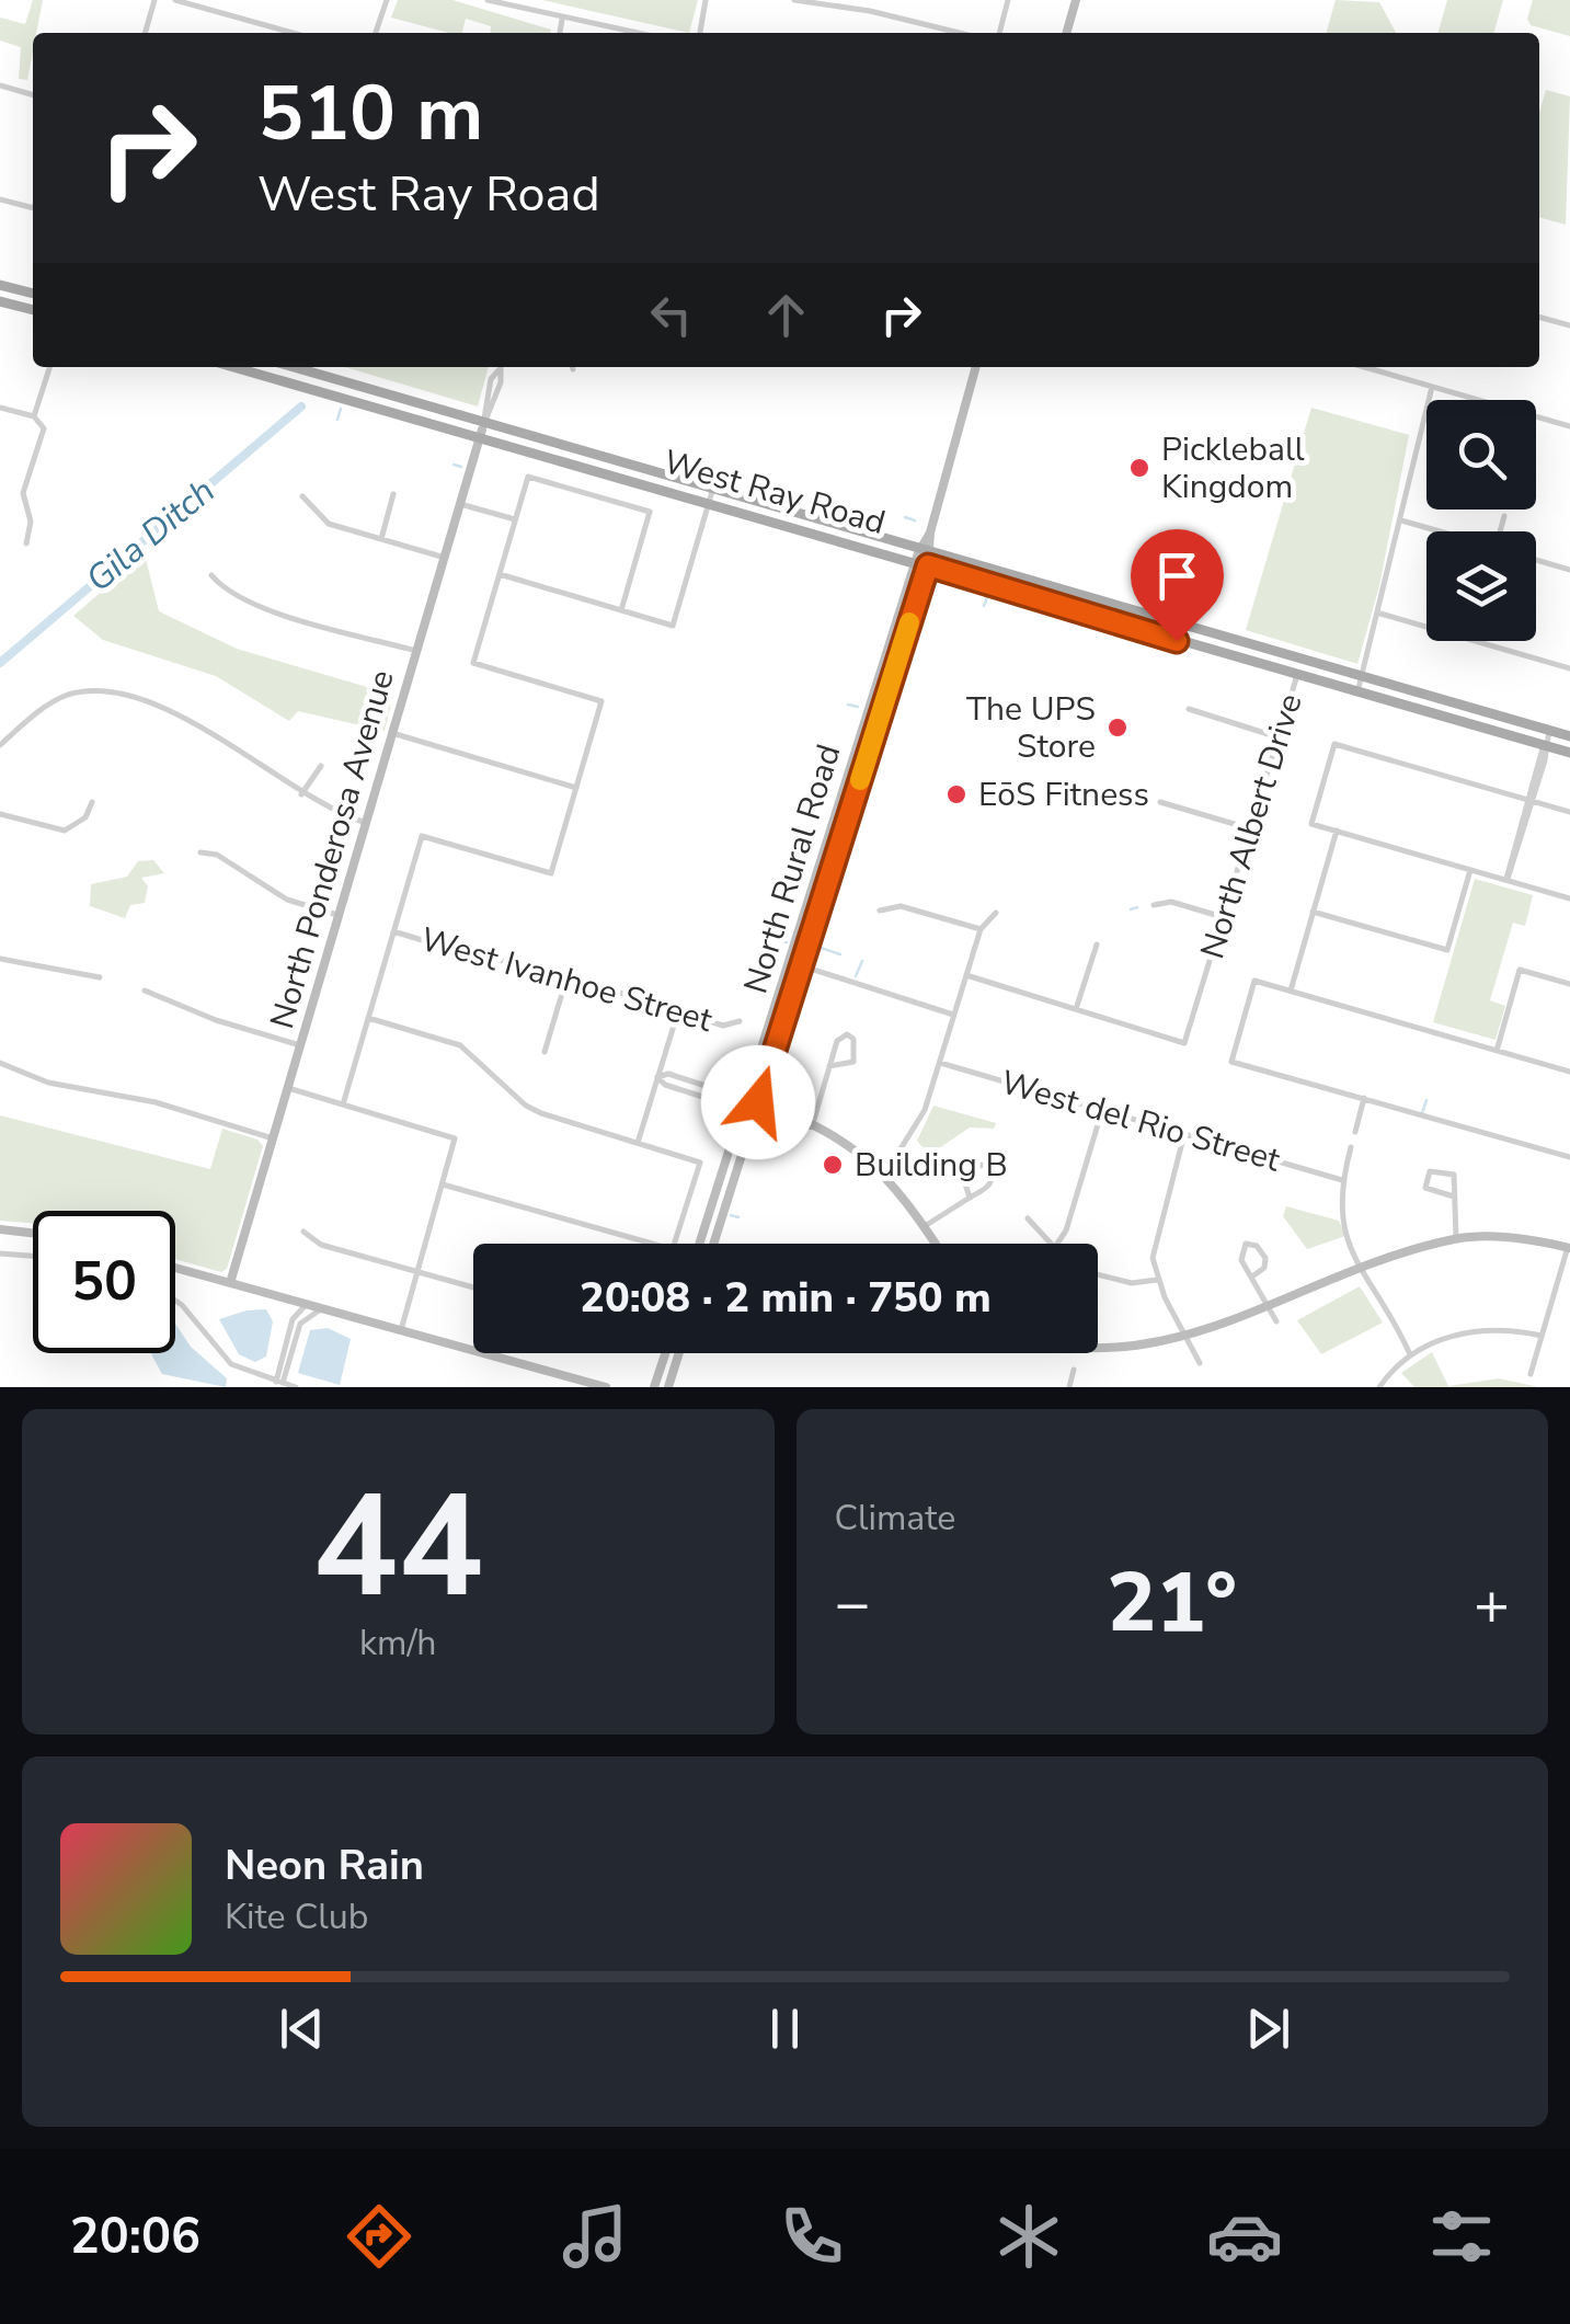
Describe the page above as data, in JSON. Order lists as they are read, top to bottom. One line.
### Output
{"streets":{"main road":["West Ray Road"],"street":["North Albert Drive","North Ponderosa Avenue","North Rural Road","West Ivanhoe Street","West del Rio Street"]},"crossings":[["West Ray Road","North Albert Drive"],["West Ray Road","North Ponderosa Avenue"],["West Ray Road","North Rural Road"]],"water":["Gila Ditch"],"places":["Pickleball Kingdom","The UPS Store","EōS Fitness","Building B"],"page":{"turn":["510 m","West Ray Road"],"limit":"50","trip":"20:08 · 2 min · 750 m","tile":[["44","km/h"],"Climate"],"heat":["−","21°","+"],"song":["Neon Rain","Kite Club"],"tabs":"20:06"}}
